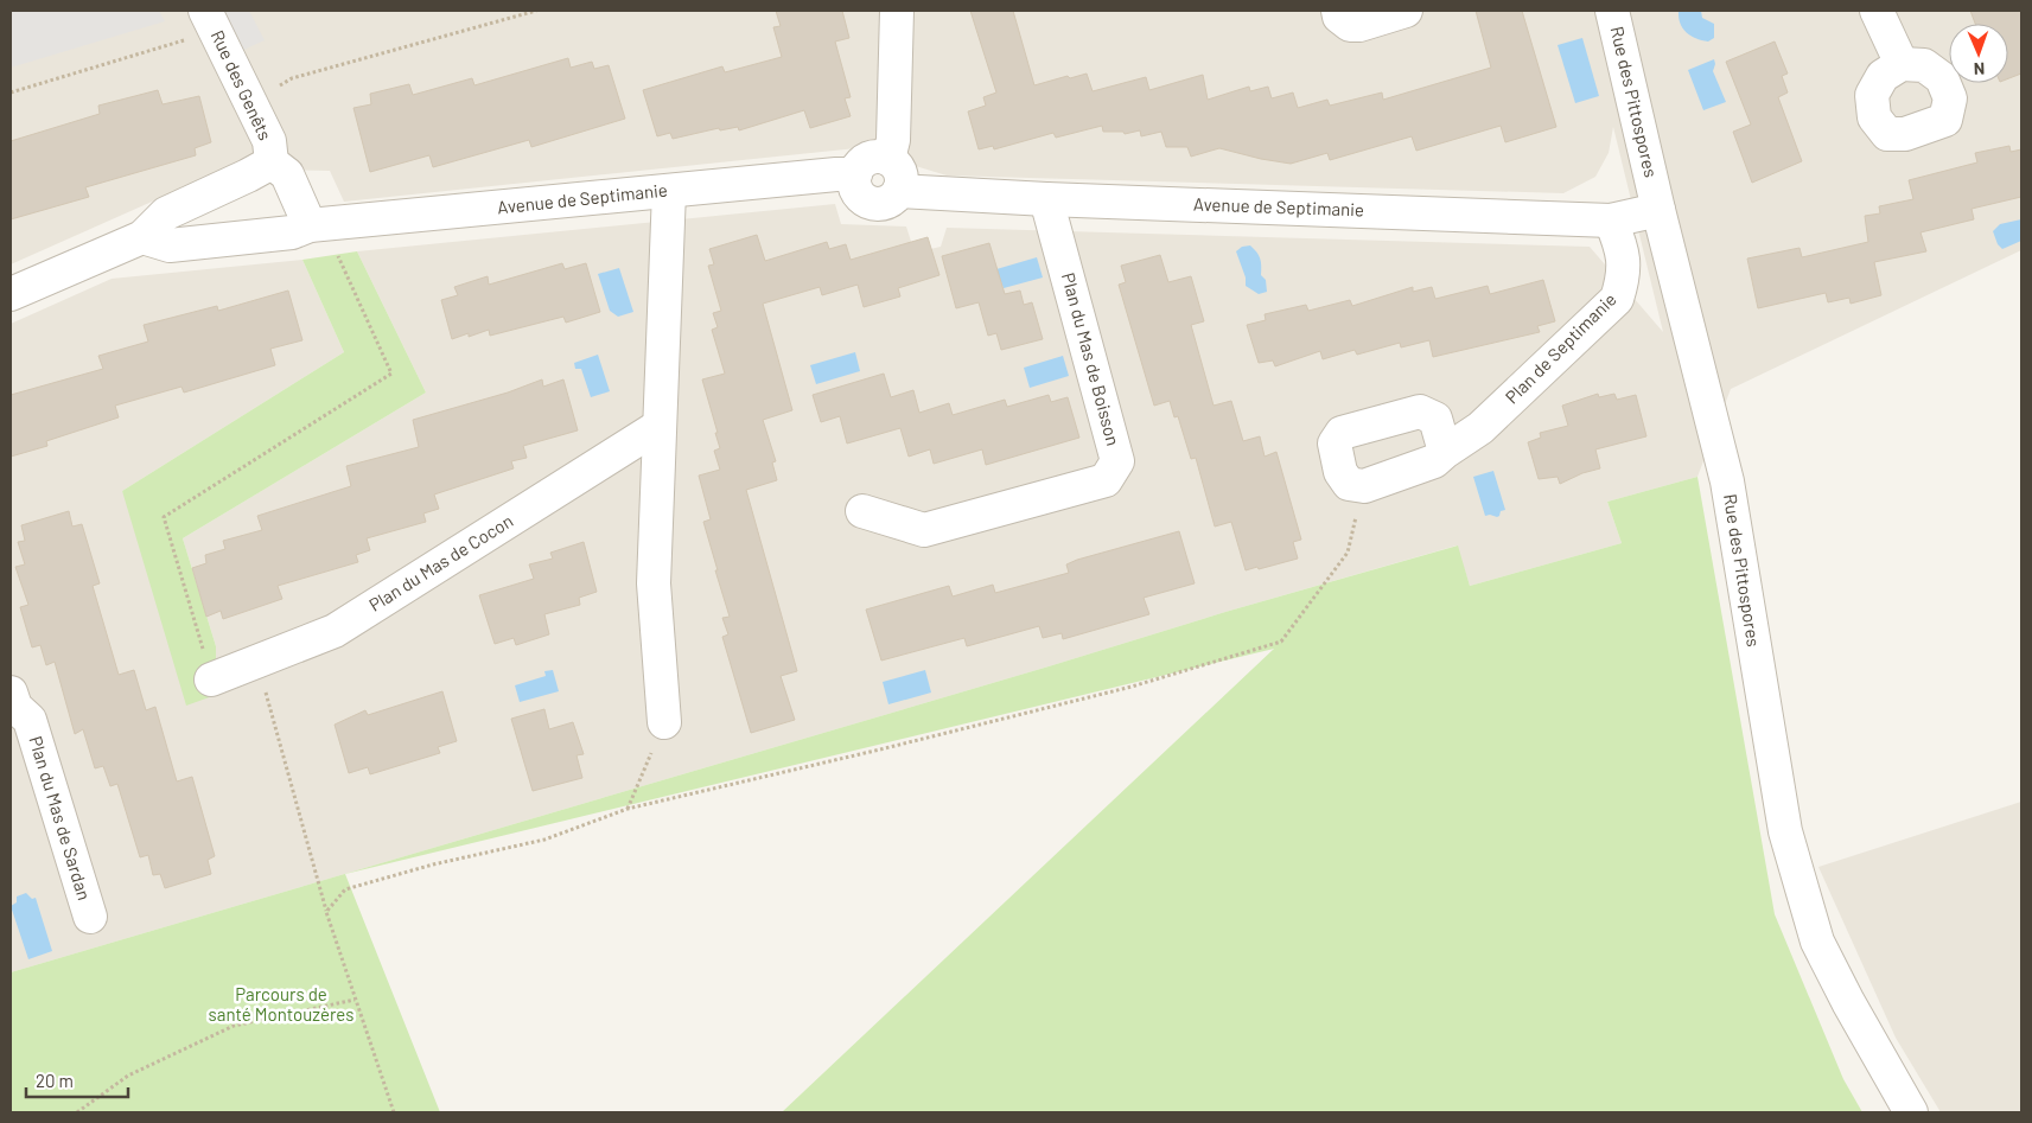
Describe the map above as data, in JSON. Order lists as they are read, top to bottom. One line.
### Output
{"streets":{"street":["Rue des Genêts","Rue des Pittospores","Avenue de Septimanie","Plan de Septimanie","Plan du Mas de Boisson","Plan du Mas de Cocon","Plan du Mas de Sardan"]},"crossings":[["Rue des Pittospores","Avenue de Septimanie"],["Avenue de Septimanie","Plan de Septimanie"],["Avenue de Septimanie","Plan du Mas de Boisson"]],"parks":["Parcours de santé Montouzères"],"scale_bar":"20 m","north":"bottom"}
